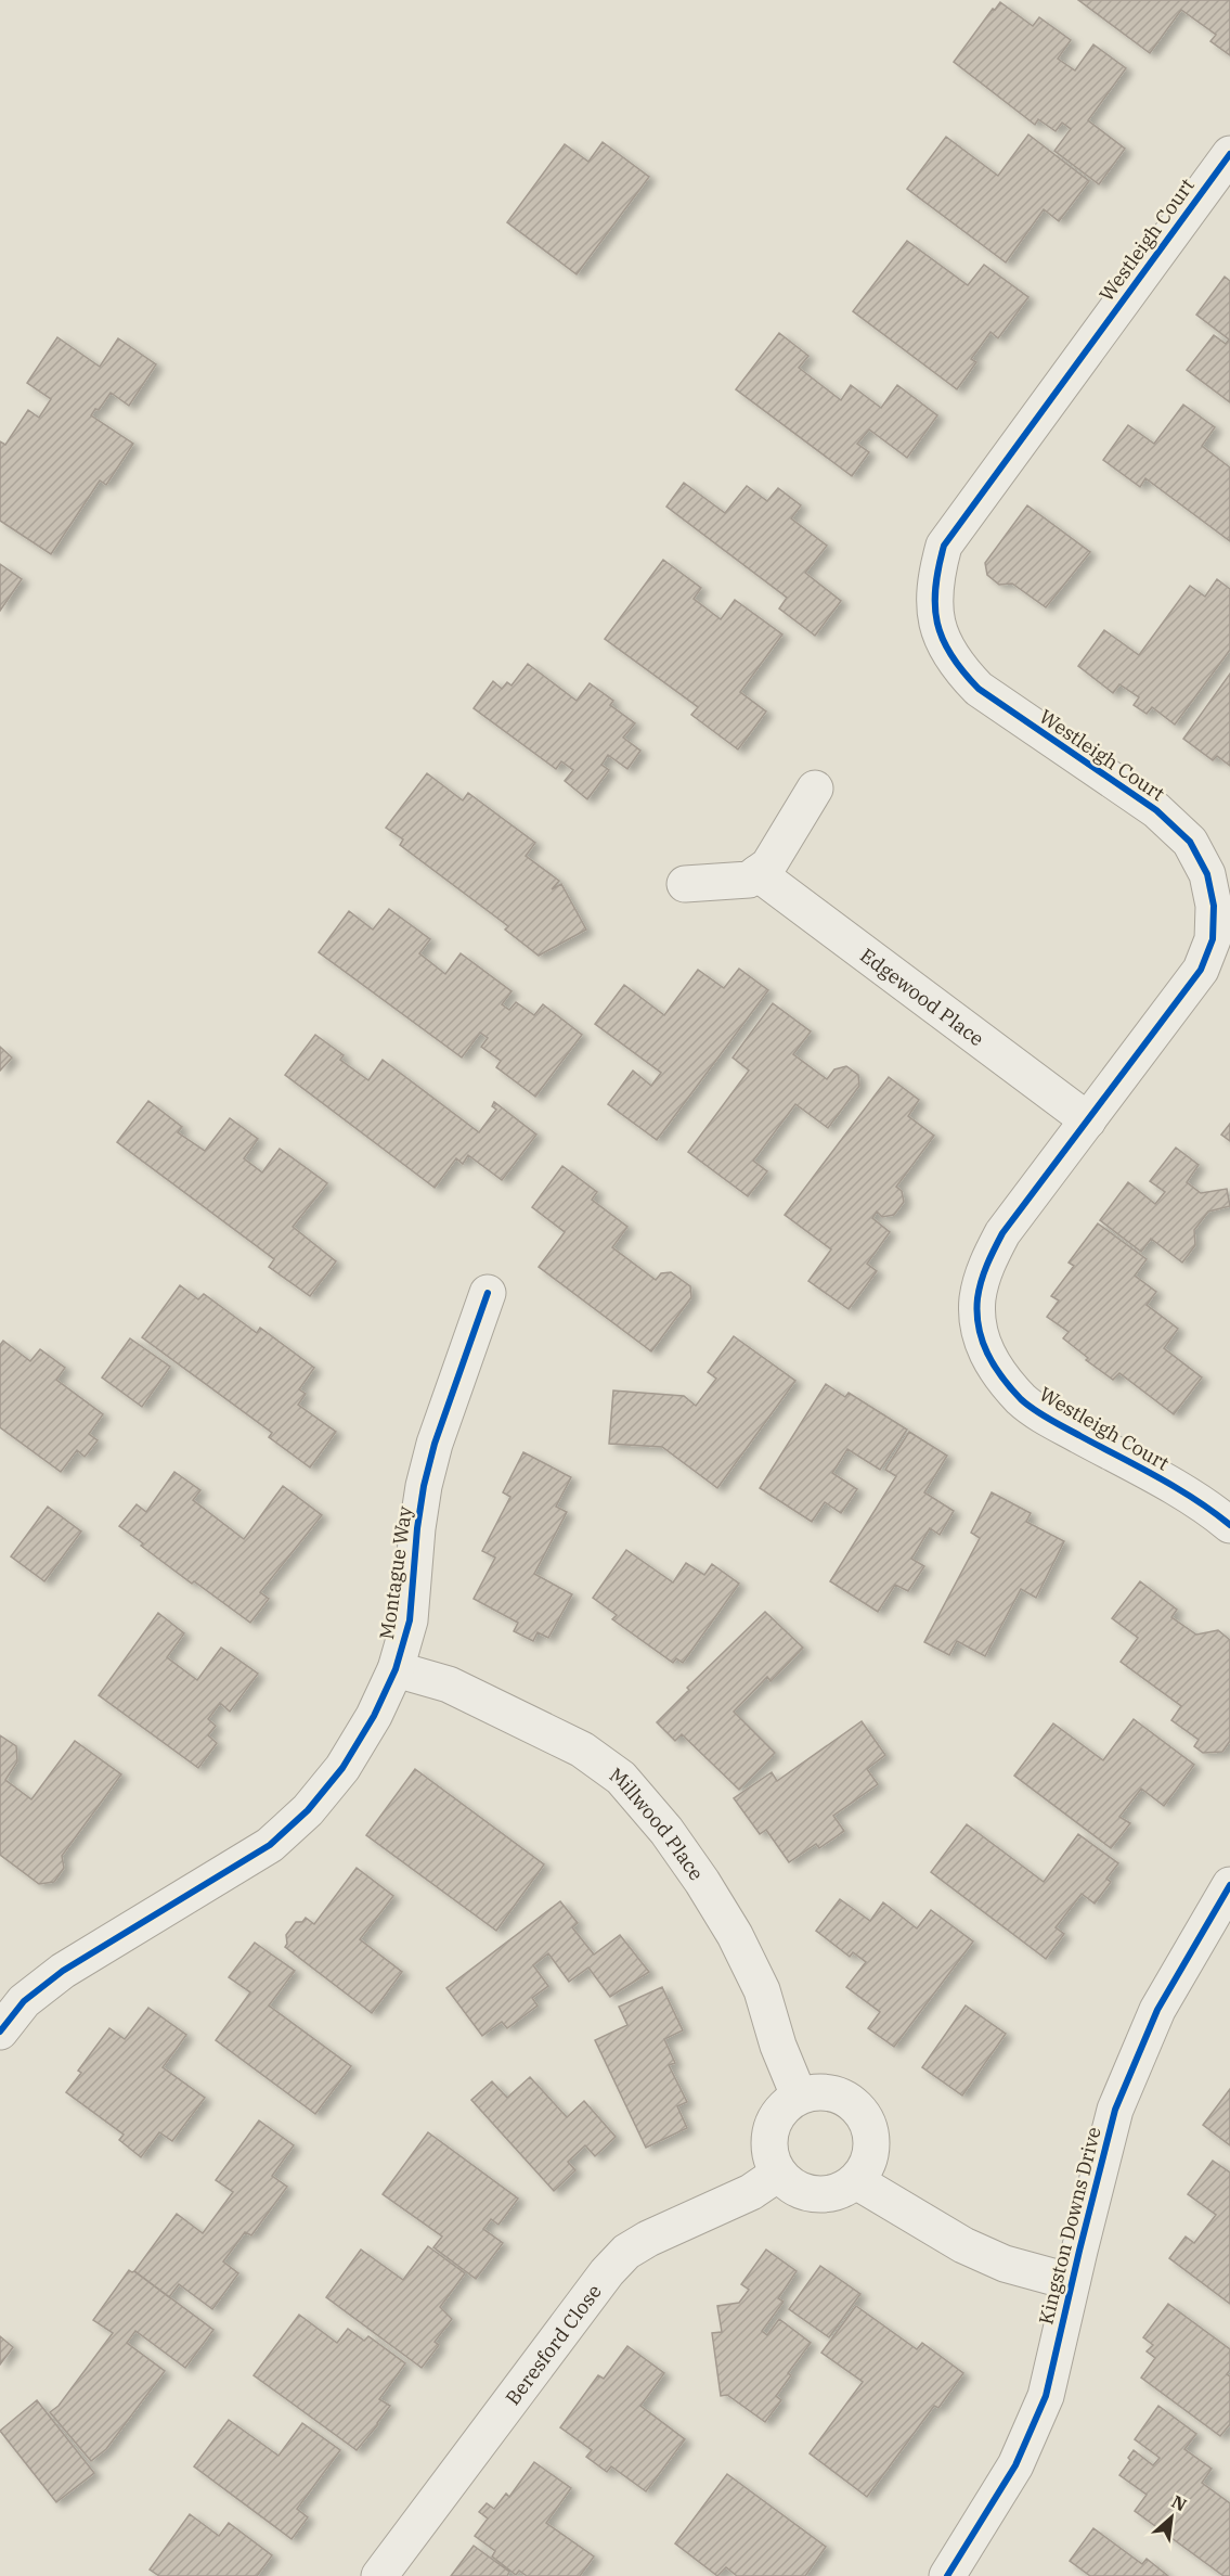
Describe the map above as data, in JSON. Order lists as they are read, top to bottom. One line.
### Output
{"streets":{"street":["Westleigh Court","Edgewood Place","Montague Way","Millwood Place","Kingston Downs Drive","Beresford Close"]},"crossings":[["Westleigh Court","Edgewood Place"],["Montague Way","Millwood Place"],["Millwood Place","Beresford Close"]],"north":"top right"}
